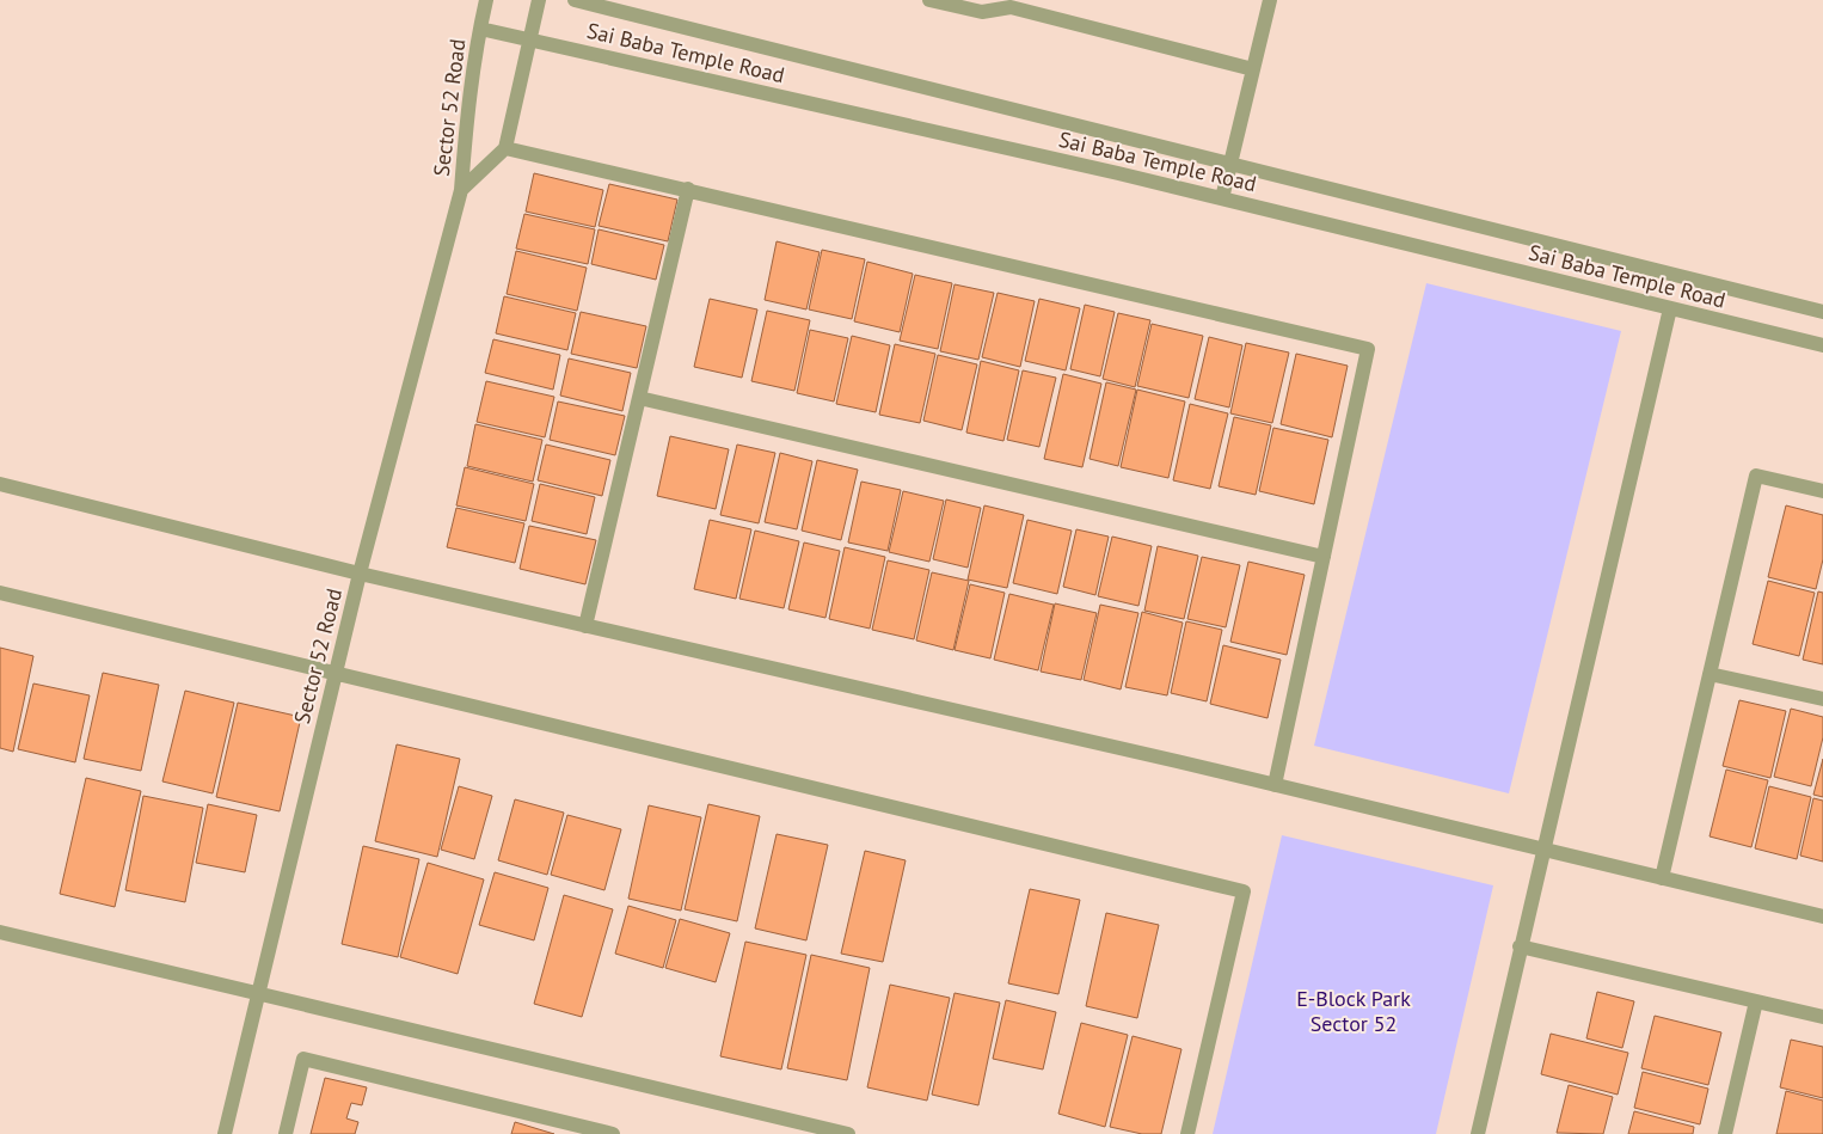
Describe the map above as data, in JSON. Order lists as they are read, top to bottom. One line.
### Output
{"streets":{"street":["Sai Baba Temple Road","Sector 52 Road"]},"crossings":[["Sai Baba Temple Road","Sector 52 Road"]],"parks":["E-Block Park Sector 52"]}
